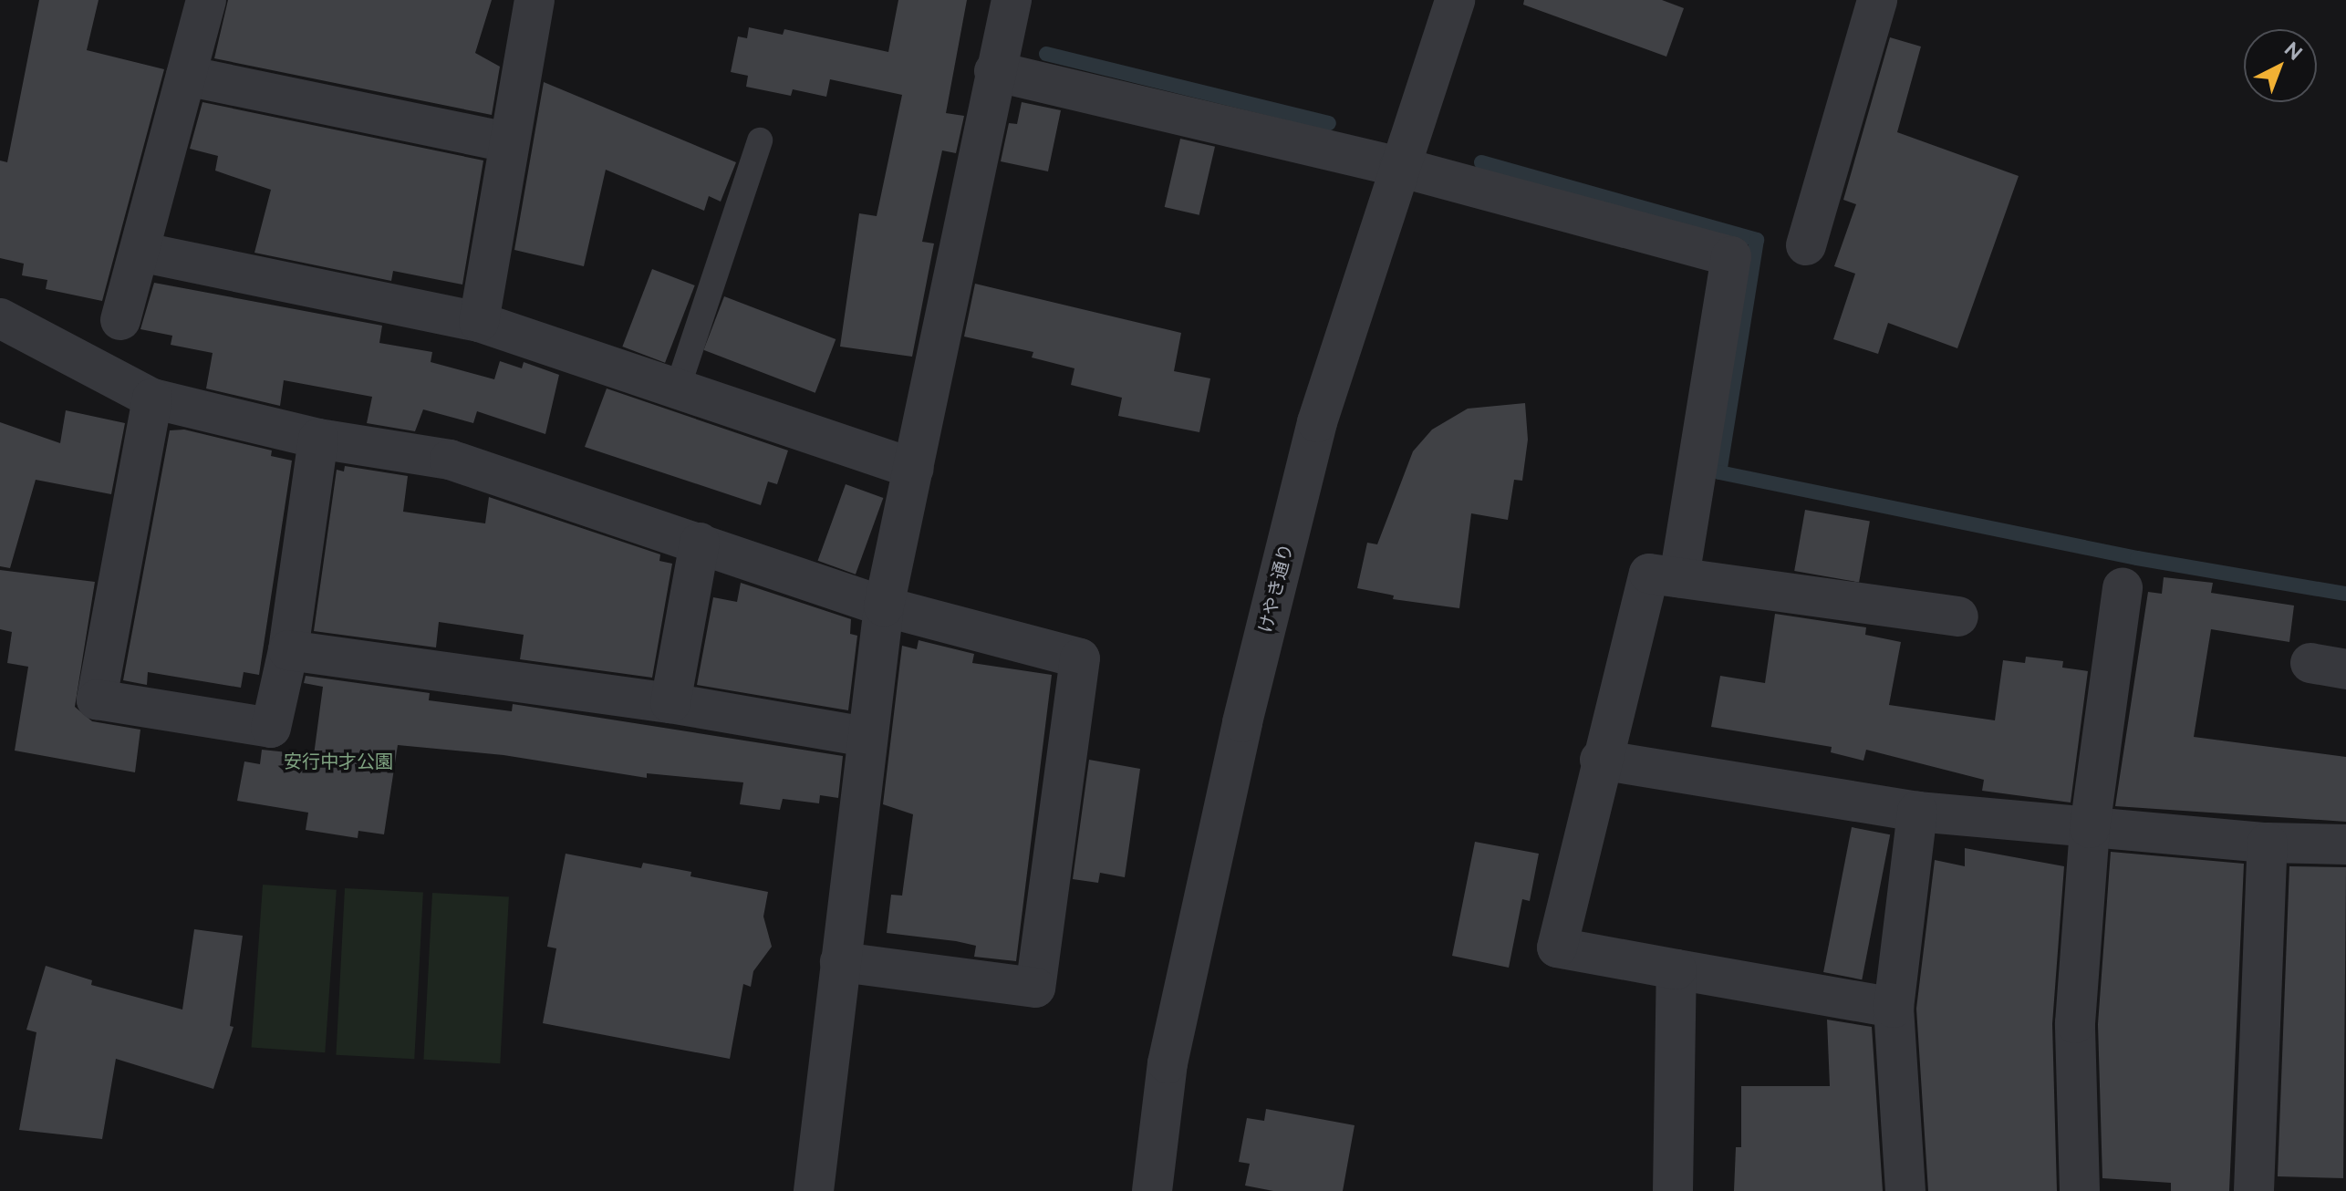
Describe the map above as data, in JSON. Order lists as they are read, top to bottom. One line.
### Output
{"streets":{"street":["けやき通り"]},"parks":["安行中才公園"],"north":"top right"}
